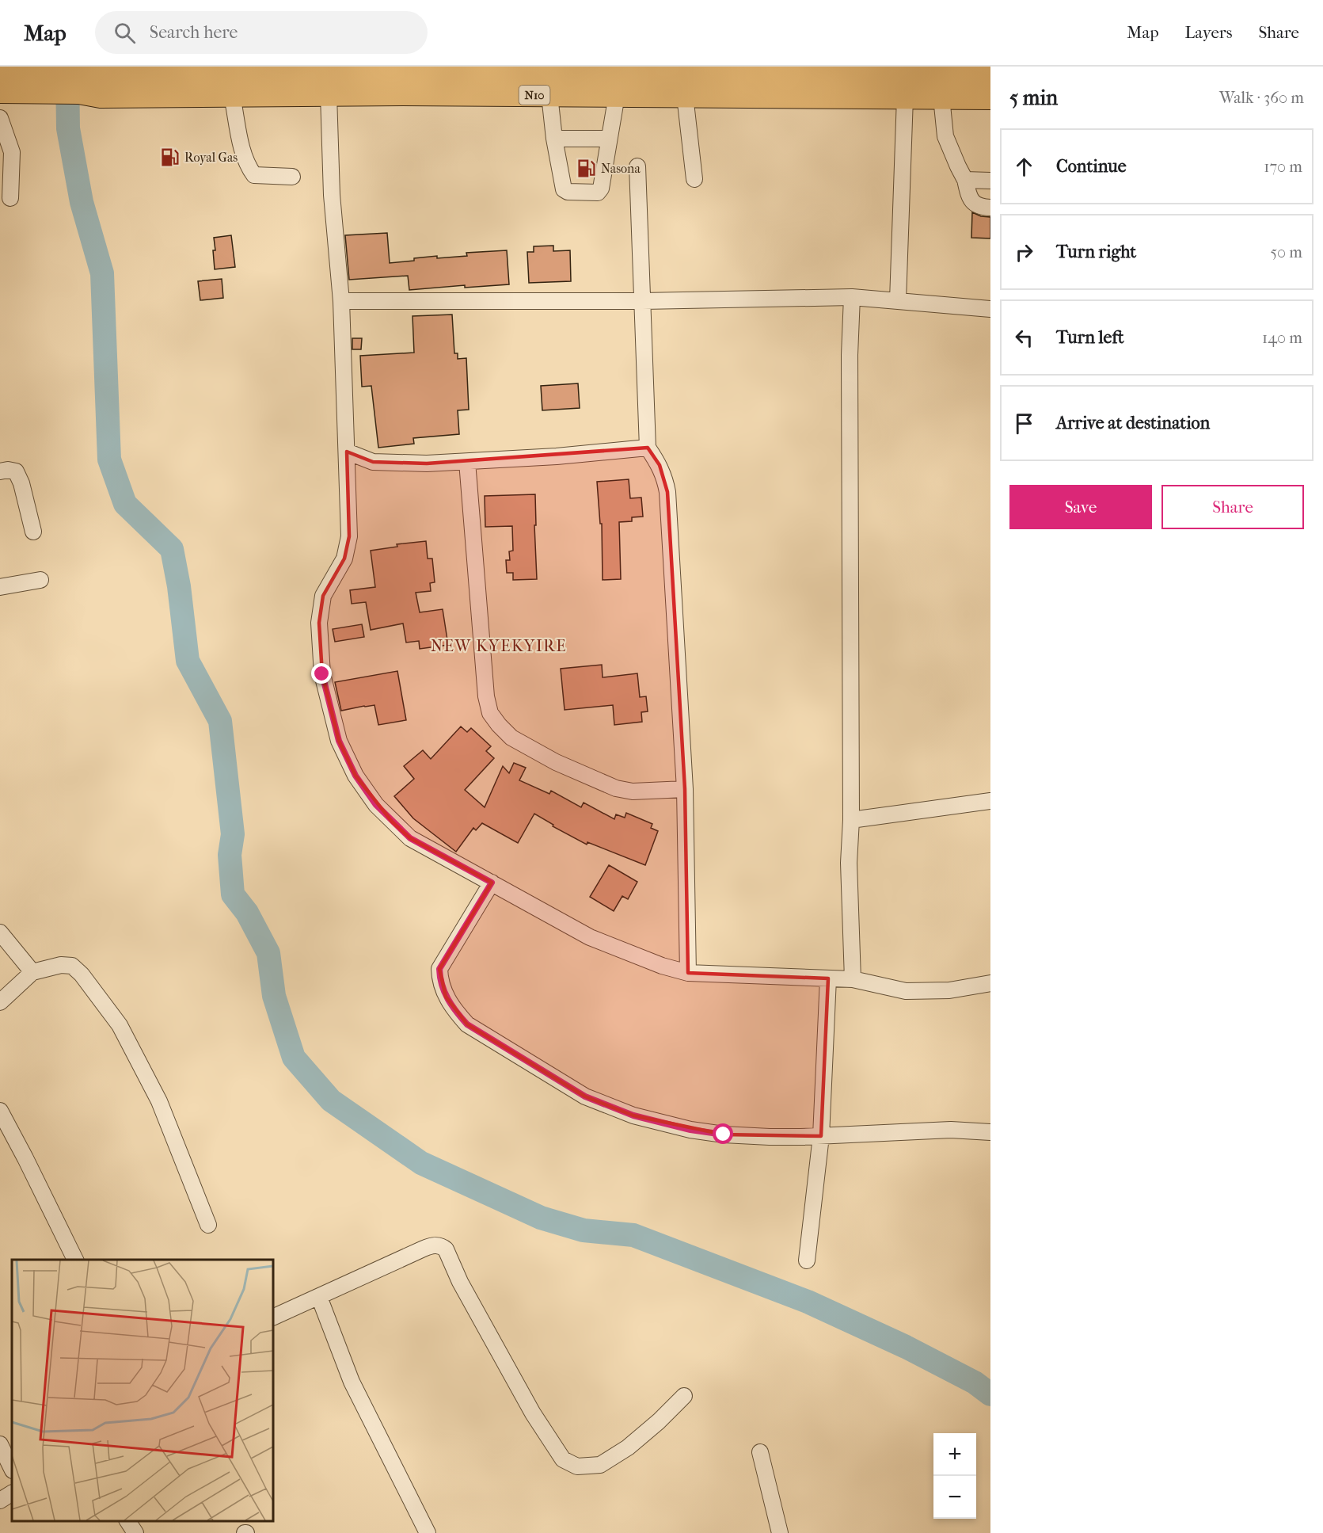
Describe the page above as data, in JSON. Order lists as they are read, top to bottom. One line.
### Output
{"streets":{"highway":["N10"]},"districts":["NEW KYEKYIRE"],"places":{"fuel station":["Royal Gas","Nasona"]},"page":{"header":"Map","search":"Search here","nav":["Map","Layers","Share"],"heading":["5 min","Walk · 360 m"],"list":[["Continue","170 m"],["Turn right","50 m"],["Turn left","140 m"],"Arrive at destination"],"buttons":["Save","Share"],"map_buttons":["+","−"]}}
